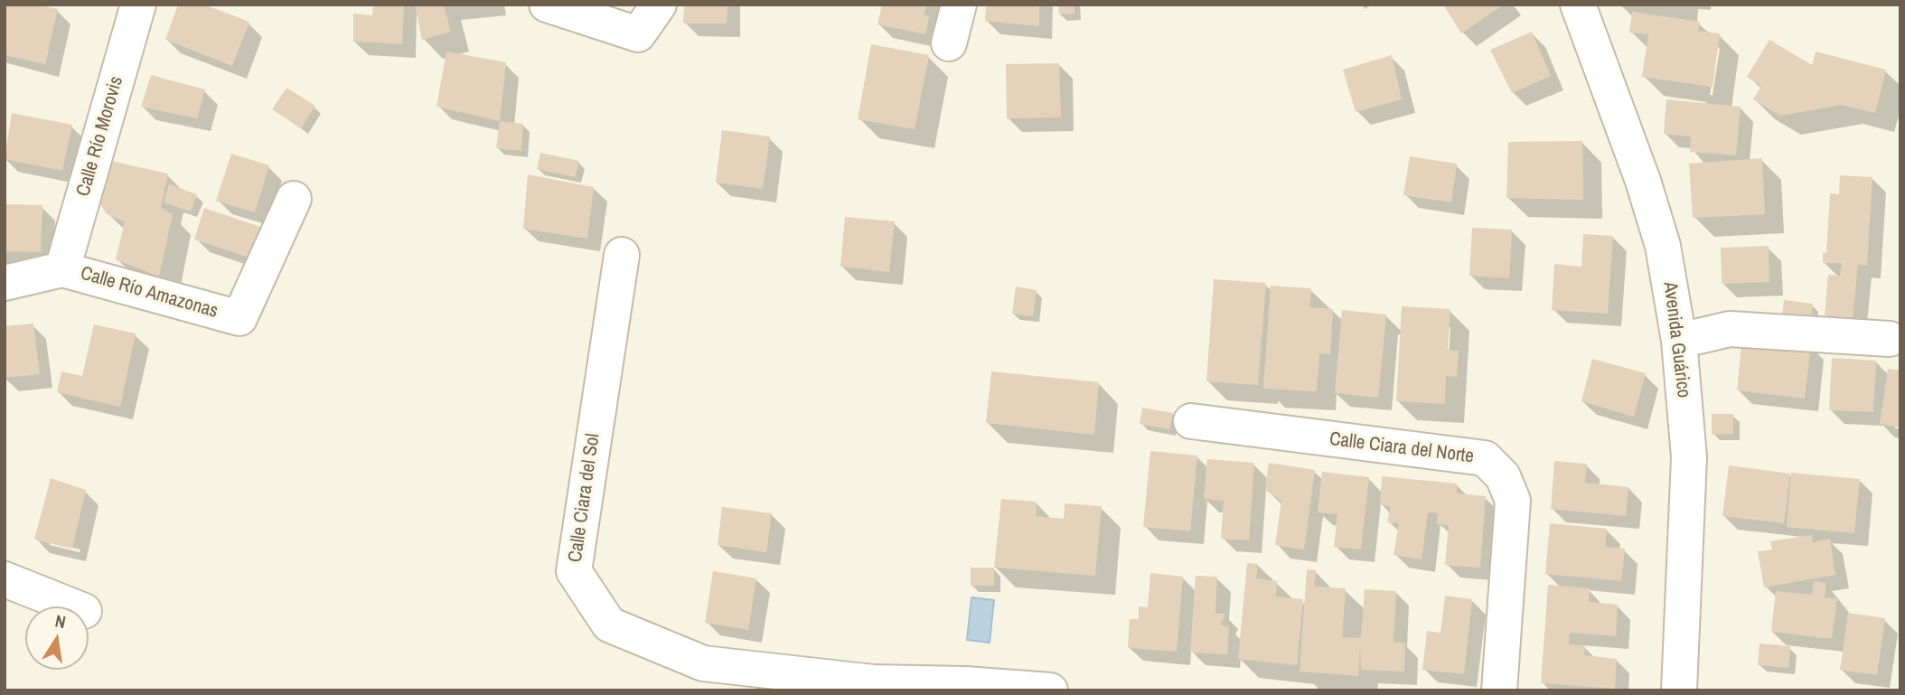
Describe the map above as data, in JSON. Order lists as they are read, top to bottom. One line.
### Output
{"streets":{"street":["Calle Río Morovis","Calle Río Amazonas","Avenida Guárico","Calle Ciara del Norte","Calle Ciara del Sol"]},"crossings":[["Calle Río Morovis","Calle Río Amazonas"]],"north":"top"}
